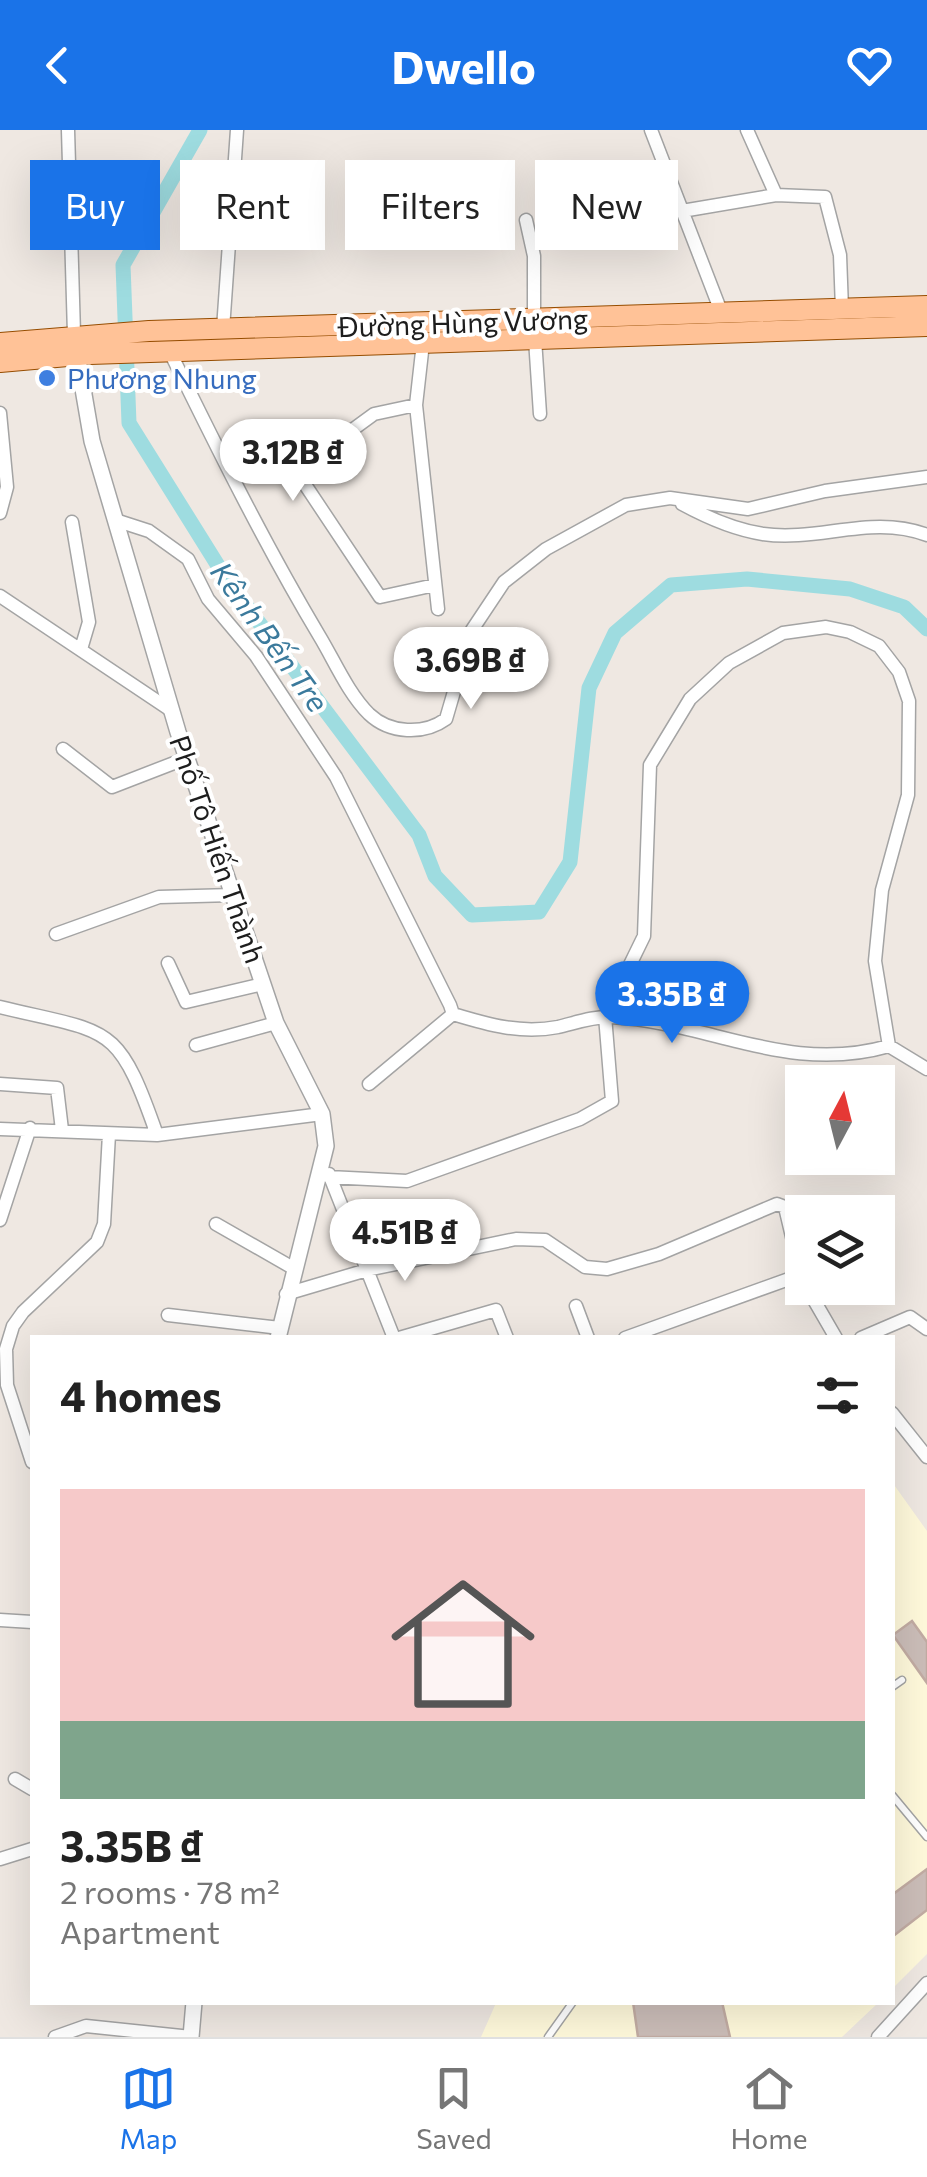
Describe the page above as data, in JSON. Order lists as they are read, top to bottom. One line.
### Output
{"streets":{"main road":["Đường Hùng Vương"],"street":["Phố Tô Hiến Thành"]},"crossings":[["Đường Hùng Vương","Phố Tô Hiến Thành"]],"water":["Kênh Bến Tre"],"places":["Phương Nhung"],"north":"top","page":{"header":"Dwello","chip":["Buy","Rent","Filters","New"],"price":["3.12B ₫","3.69B ₫","3.35B ₫","4.51B ₫"],"heading":"4 homes","list":[{"name":"3.35B ₫","note":"2 rooms · 78 m² · Apartment"}],"tabs":["Map","Saved","Home"]}}
